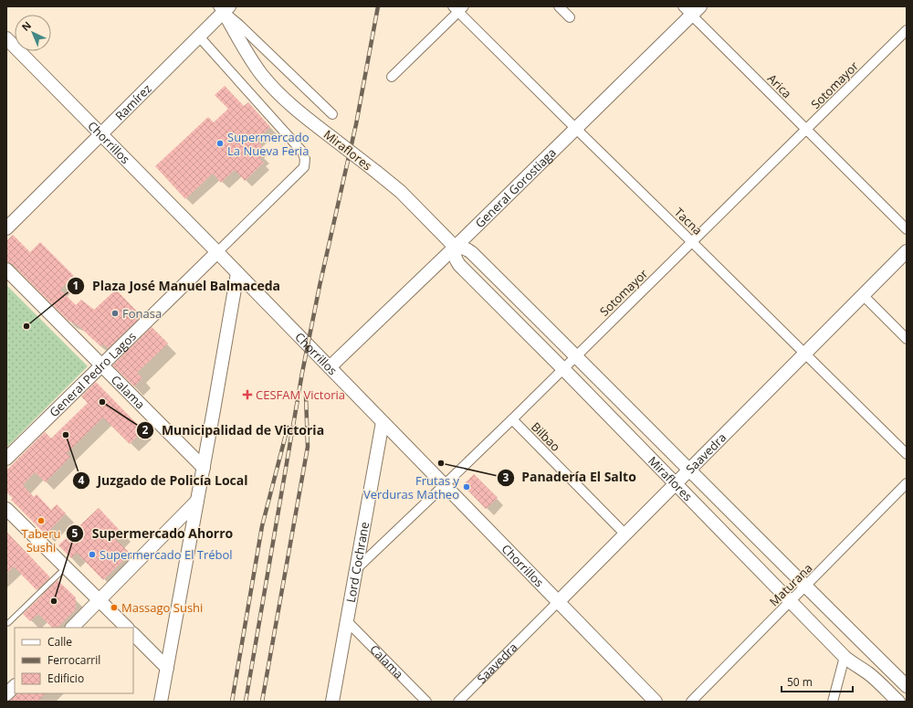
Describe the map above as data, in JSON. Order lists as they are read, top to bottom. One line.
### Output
{"streets":{"street":["Sotomayor","Arica","Ramírez","Chorrillos","Miraflores","General Gorostiaga","Tacna","General Pedro Lagos","Calama","Bilbao","Saavedra","Lord Cochrane","Maturana"]},"crossings":[["Sotomayor","Arica"],["Sotomayor","Chorrillos"],["Sotomayor","Miraflores"],["Sotomayor","Tacna"],["Sotomayor","Bilbao"],["Sotomayor","Lord Cochrane"],["Arica","General Gorostiaga"],["Ramírez","Chorrillos"],["Ramírez","Miraflores"],["Ramírez","General Pedro Lagos"],["Chorrillos","General Gorostiaga"],["Chorrillos","General Pedro Lagos"],["Chorrillos","Saavedra"],["Chorrillos","Lord Cochrane"],["Miraflores","General Gorostiaga"],["Miraflores","Saavedra"],["Miraflores","Maturana"],["General Gorostiaga","Tacna"],["Tacna","Saavedra"],["General Pedro Lagos","Calama"],["Calama","Lord Cochrane"],["Bilbao","Saavedra"]],"places":{"other":["Supermercado La Nueva Feria","Fonasa","Plaza José Manuel Balmaceda","Municipalidad de Victoria","Juzgado de Policía Local","Panadería El Salto","Frutas y Verduras Matheo","Taberu Sushi","Supermercado El Trébol","Supermercado Ahorro","Massago Sushi"],"health":["CESFAM Victoria"]},"legend":["Calle","Ferrocarril","Edificio"],"scale_bar":"50 m","north":"top left"}
